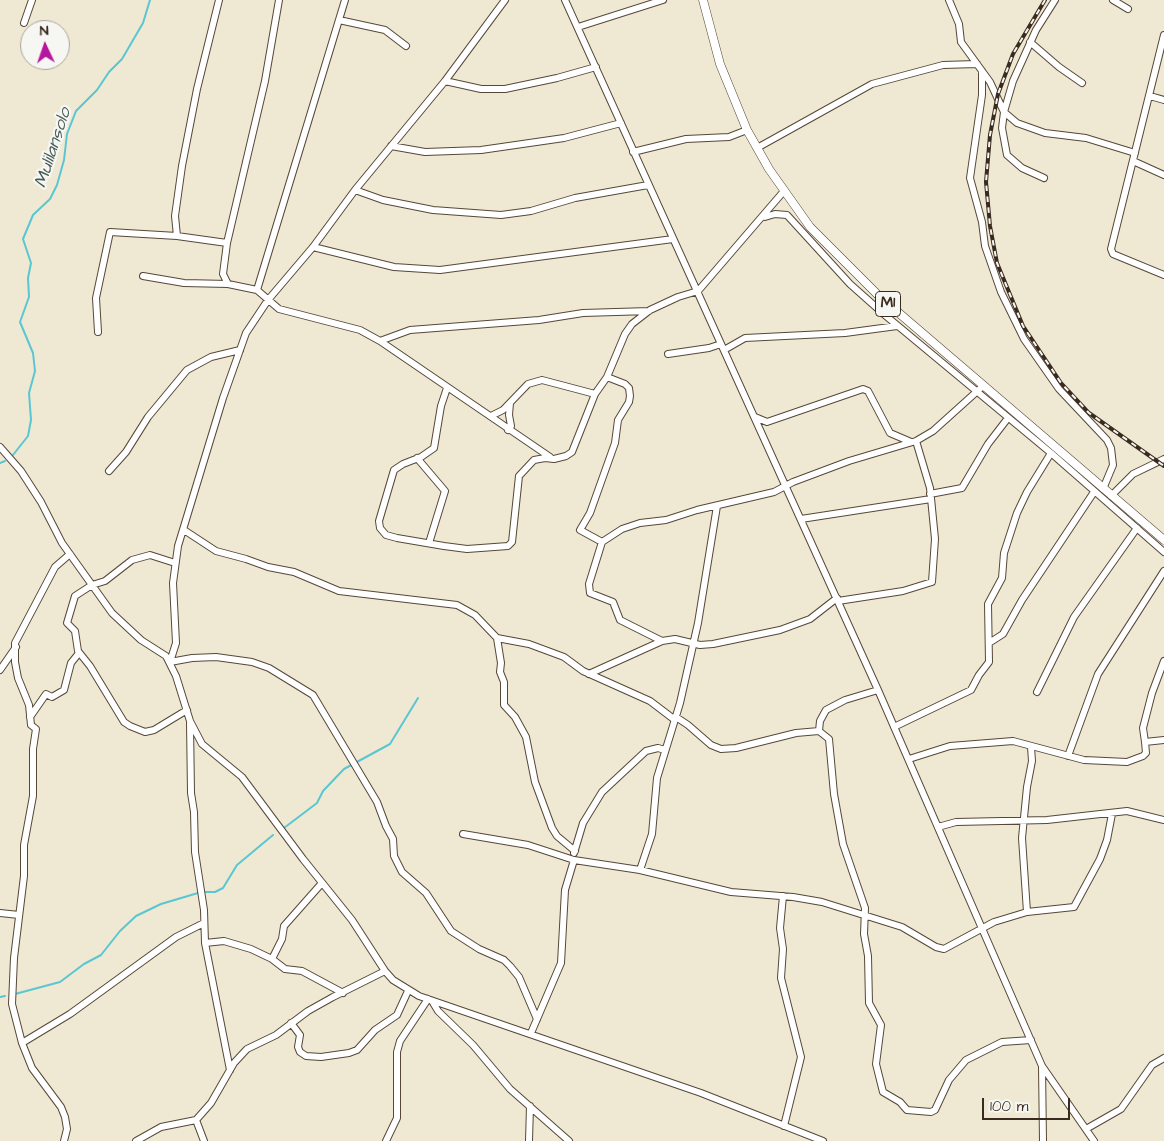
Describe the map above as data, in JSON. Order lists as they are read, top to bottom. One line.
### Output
{"streets":{"main road":["M1"]},"water":["Mulilansolo"],"scale_bar":"100 m","north":"top"}
